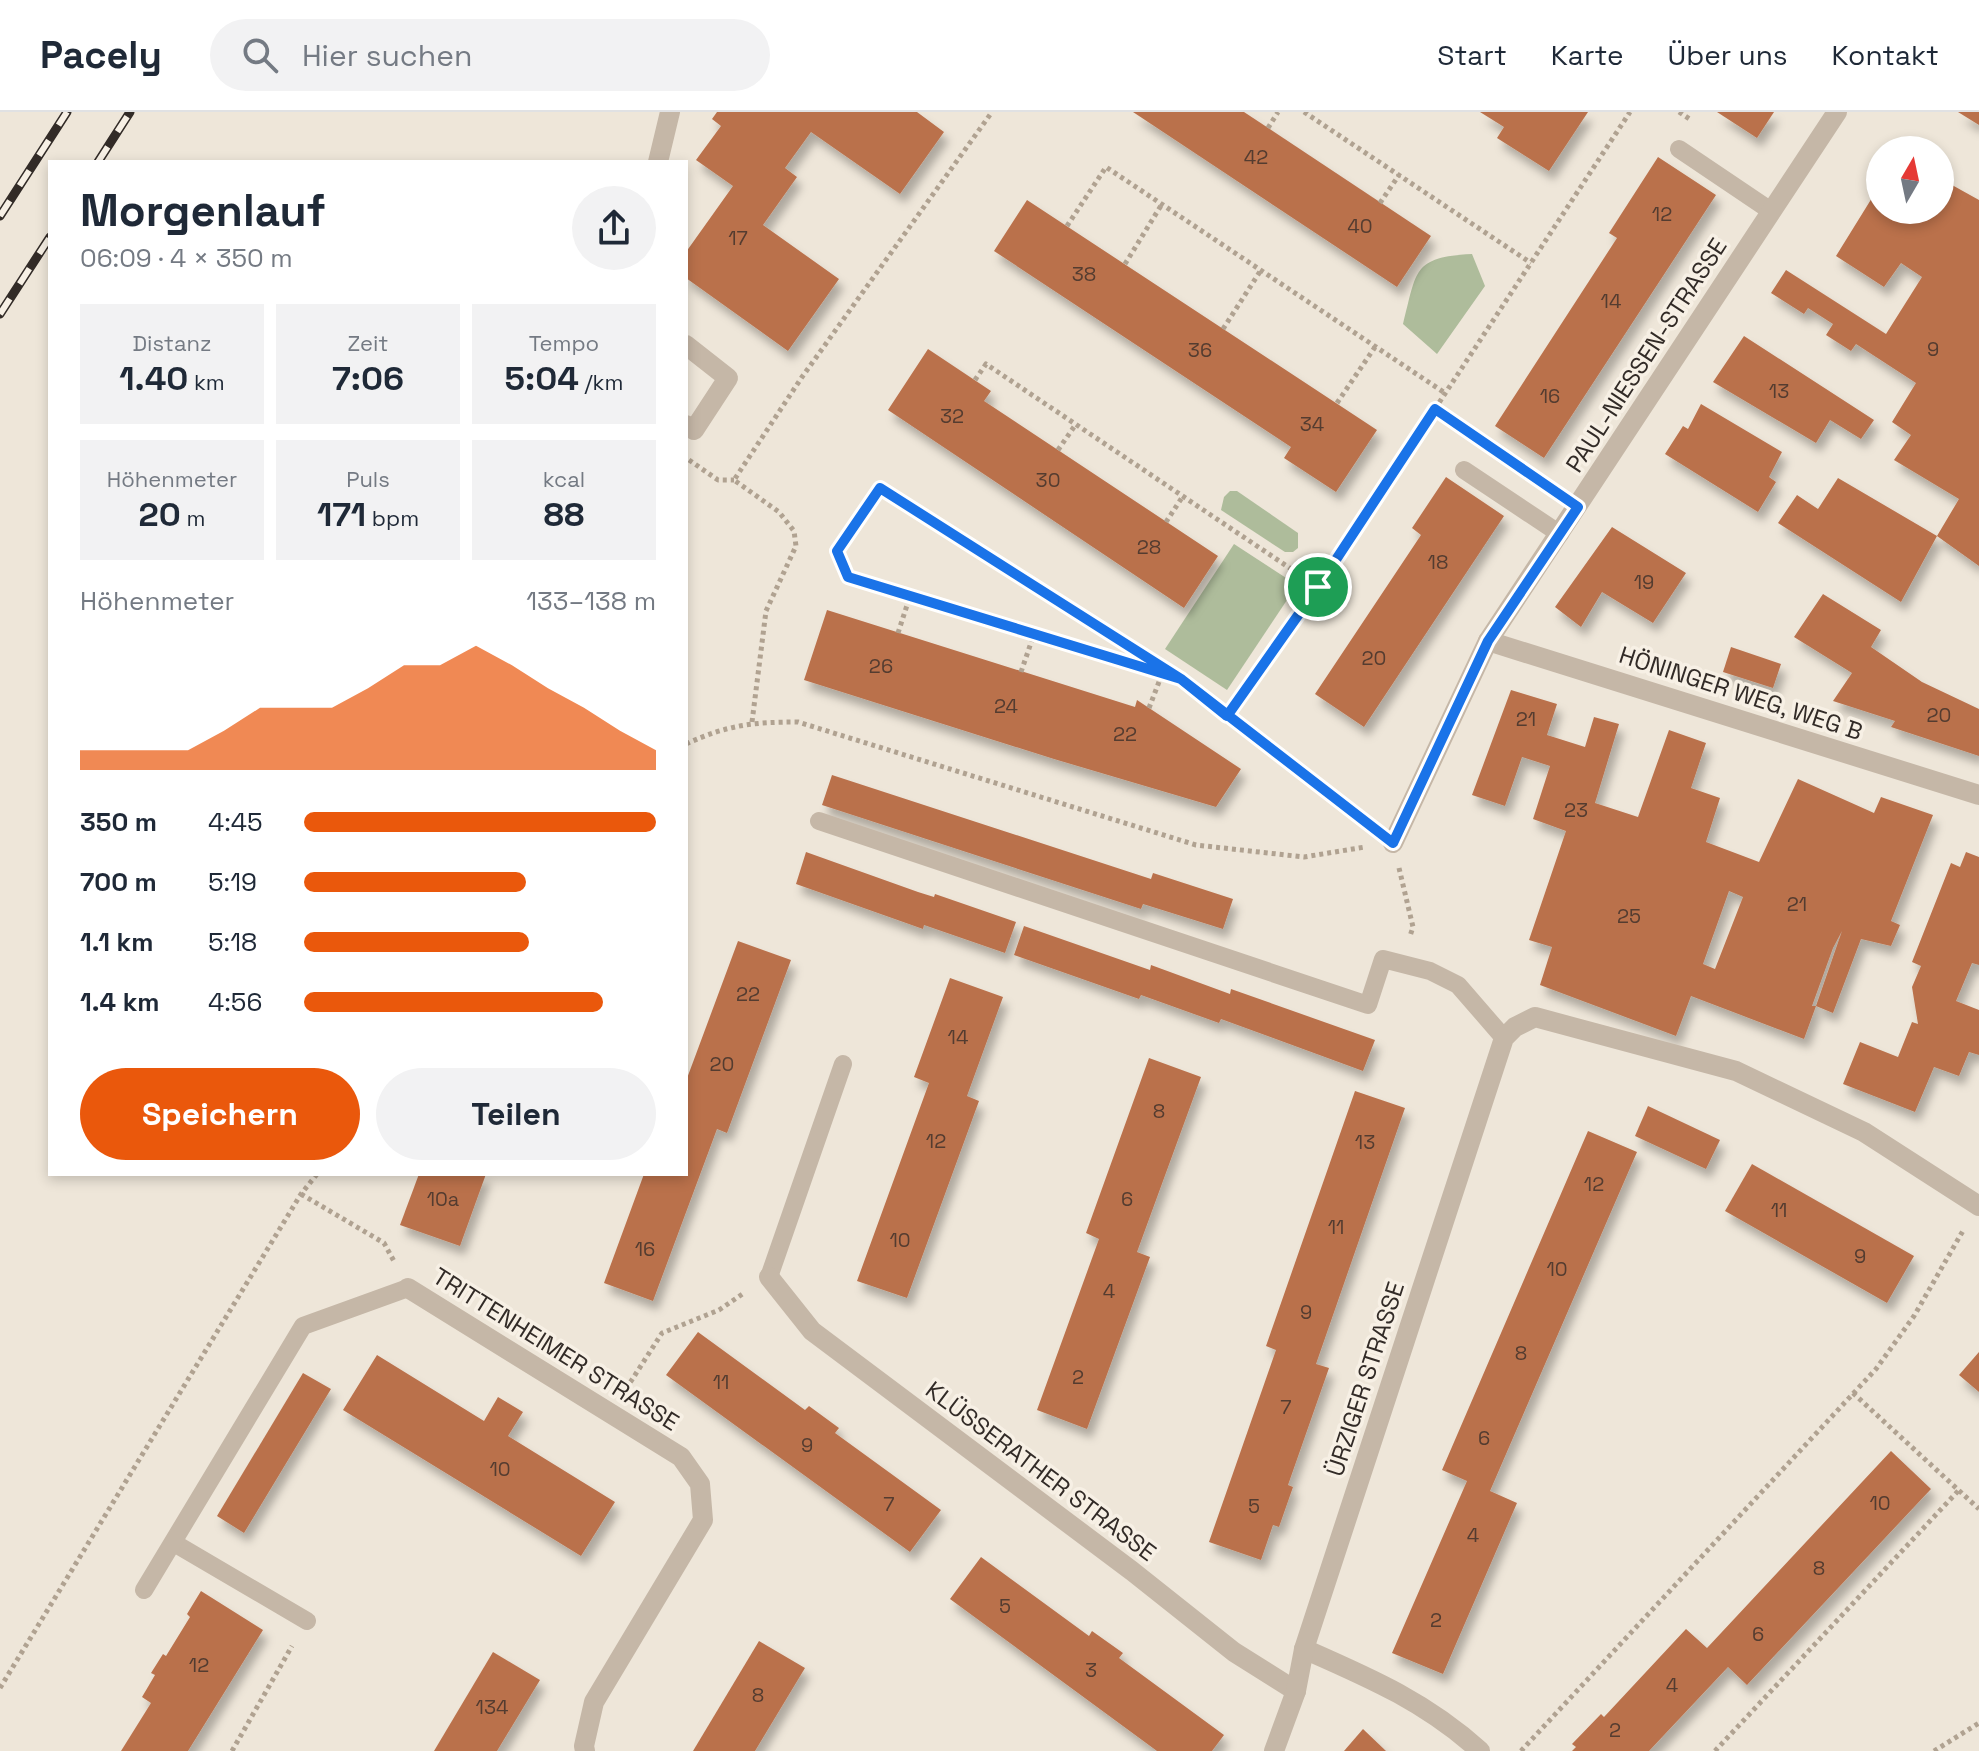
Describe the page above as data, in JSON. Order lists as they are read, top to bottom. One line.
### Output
{"streets":{"street":["PAUL-NIESSEN-STRASSE","HÖNINGER WEG, WEG B","TRITTENHEIMER STRASSE","ÜRZIGER STRASSE","KLÜSSERATHER STRASSE"]},"crossings":[["PAUL-NIESSEN-STRASSE","HÖNINGER WEG, WEG B"],["ÜRZIGER STRASSE","KLÜSSERATHER STRASSE"]],"house_numbers":["42","12","40","17","38","14","9","36","13","16","32","34","30","28","18","19","20","26","24","20","21","22","23","21","25","22","14","20","8","12","13","12","10a","6","11","11","10","16","9","10","4","9","8","2","11","7","6","9","10","10","7","5","4","8","5","2","6","12","3","4","8","134","2"],"north":"top","page":{"header":"Pacely","search":"Hier suchen","nav":["Start","Karte","Über uns","Kontakt"],"heading":["Morgenlauf","06:09 · 4 × 350 m"],"stats":[["Distanz","1.40 km"],["Zeit","7:06"],["Tempo","5:04 /km"],["Höhenmeter","20 m"],["Puls","171 bpm"],["kcal","88"]],"chart":["Höhenmeter","133–138 m"],"list":[{"name":"350 m","note":"4:45"},{"name":"700 m","note":"5:19"},{"name":"1.1 km","note":"5:18"},{"name":"1.4 km","note":"4:56"}],"buttons":["Speichern","Teilen"]}}
